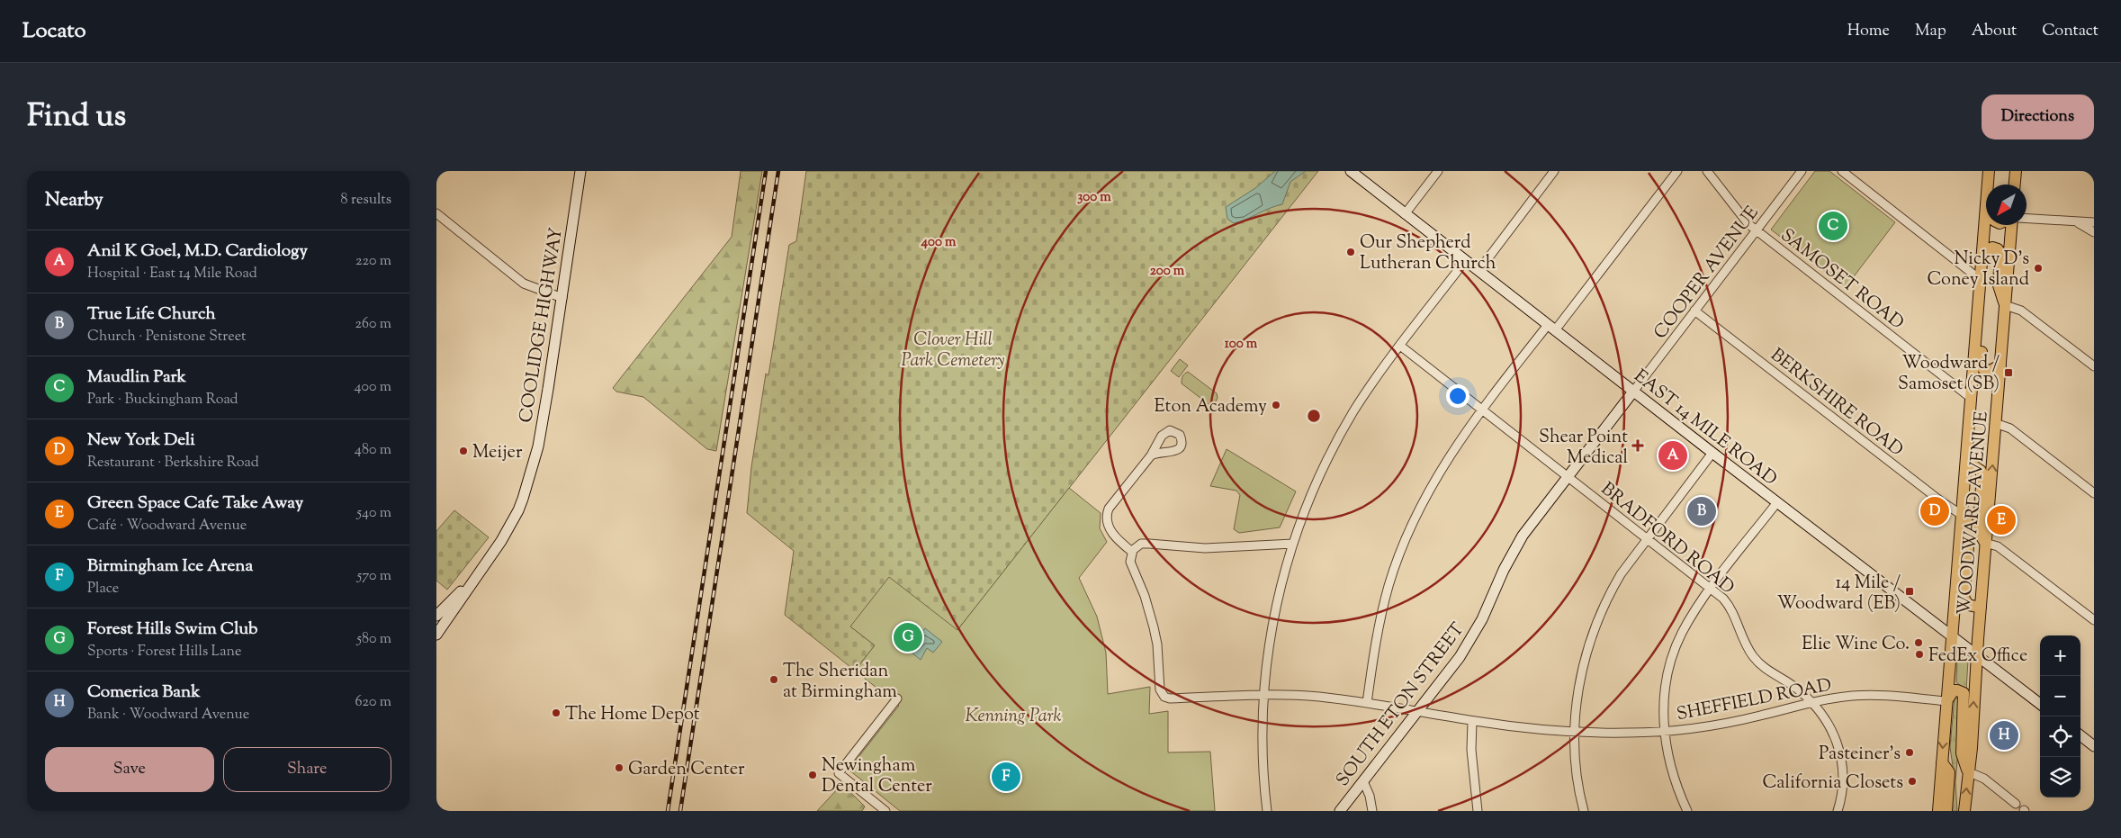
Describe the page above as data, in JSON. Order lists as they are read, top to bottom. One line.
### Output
{"streets":{"main road":["COOLIDGE HIGHWAY","EAST 14 MILE ROAD","WOODWARD AVENUE","SOUTH ETON STREET"],"street":["COOPER AVENUE","SAMOSET ROAD","BERKSHIRE ROAD","BRADFORD ROAD","SHEFFIELD ROAD"]},"crossings":[["COOPER AVENUE","SAMOSET ROAD"],["COOPER AVENUE","BERKSHIRE ROAD"],["COOPER AVENUE","EAST 14 MILE ROAD"],["COOPER AVENUE","SOUTH ETON STREET"],["SAMOSET ROAD","WOODWARD AVENUE"],["BERKSHIRE ROAD","WOODWARD AVENUE"],["EAST 14 MILE ROAD","WOODWARD AVENUE"],["EAST 14 MILE ROAD","SOUTH ETON STREET"],["WOODWARD AVENUE","SHEFFIELD ROAD"],["BRADFORD ROAD","SHEFFIELD ROAD"],["BRADFORD ROAD","SOUTH ETON STREET"],["SHEFFIELD ROAD","SOUTH ETON STREET"]],"parks":["Clover Hill Park Cemetery","Kenning Park"],"places":{"other":["Our Shepherd Lutheran Church","Nicky D's Coney Island","Eton Academy","Meijer","Elie Wine Co.","FedEx Office","The Sheridan at Birmingham","The Home Depot","Pasteiner's","Garden Center","Newingham Dental Center","California Closets"],"transit":["Woodward / Samoset (SB)","14 Mile / Woodward (EB)"],"health":["Shear Point Medical"]},"north":"bottom left","page":{"header":"Locato","nav":["Home","Map","About","Contact"],"title":"Find us","buttons":["Directions",["Save","Share"]],"heading":["Nearby","8 results"],"pins":["C","A","B","D","E","G","H","F"],"list":[{"mark":"A","name":"Anil K Goel, M.D. Cardiology","note":"Hospital · East 14 Mile Road","value":"220 m"},{"mark":"B","name":"True Life Church","note":"Church · Penistone Street","value":"260 m"},{"mark":"C","name":"Maudlin Park","note":"Park · Buckingham Road","value":"400 m"},{"mark":"D","name":"New York Deli","note":"Restaurant · Berkshire Road","value":"480 m"},{"mark":"E","name":"Green Space Cafe Take Away","note":"Café · Woodward Avenue","value":"540 m"},{"mark":"F","name":"Birmingham Ice Arena","note":"Place","value":"570 m"},{"mark":"G","name":"Forest Hills Swim Club","note":"Sports · Forest Hills Lane","value":"580 m"},{"mark":"H","name":"Comerica Bank","note":"Bank · Woodward Avenue","value":"620 m"}],"map_buttons":["+","−"]},"rings":["300 m","400 m","200 m","100 m"]}
